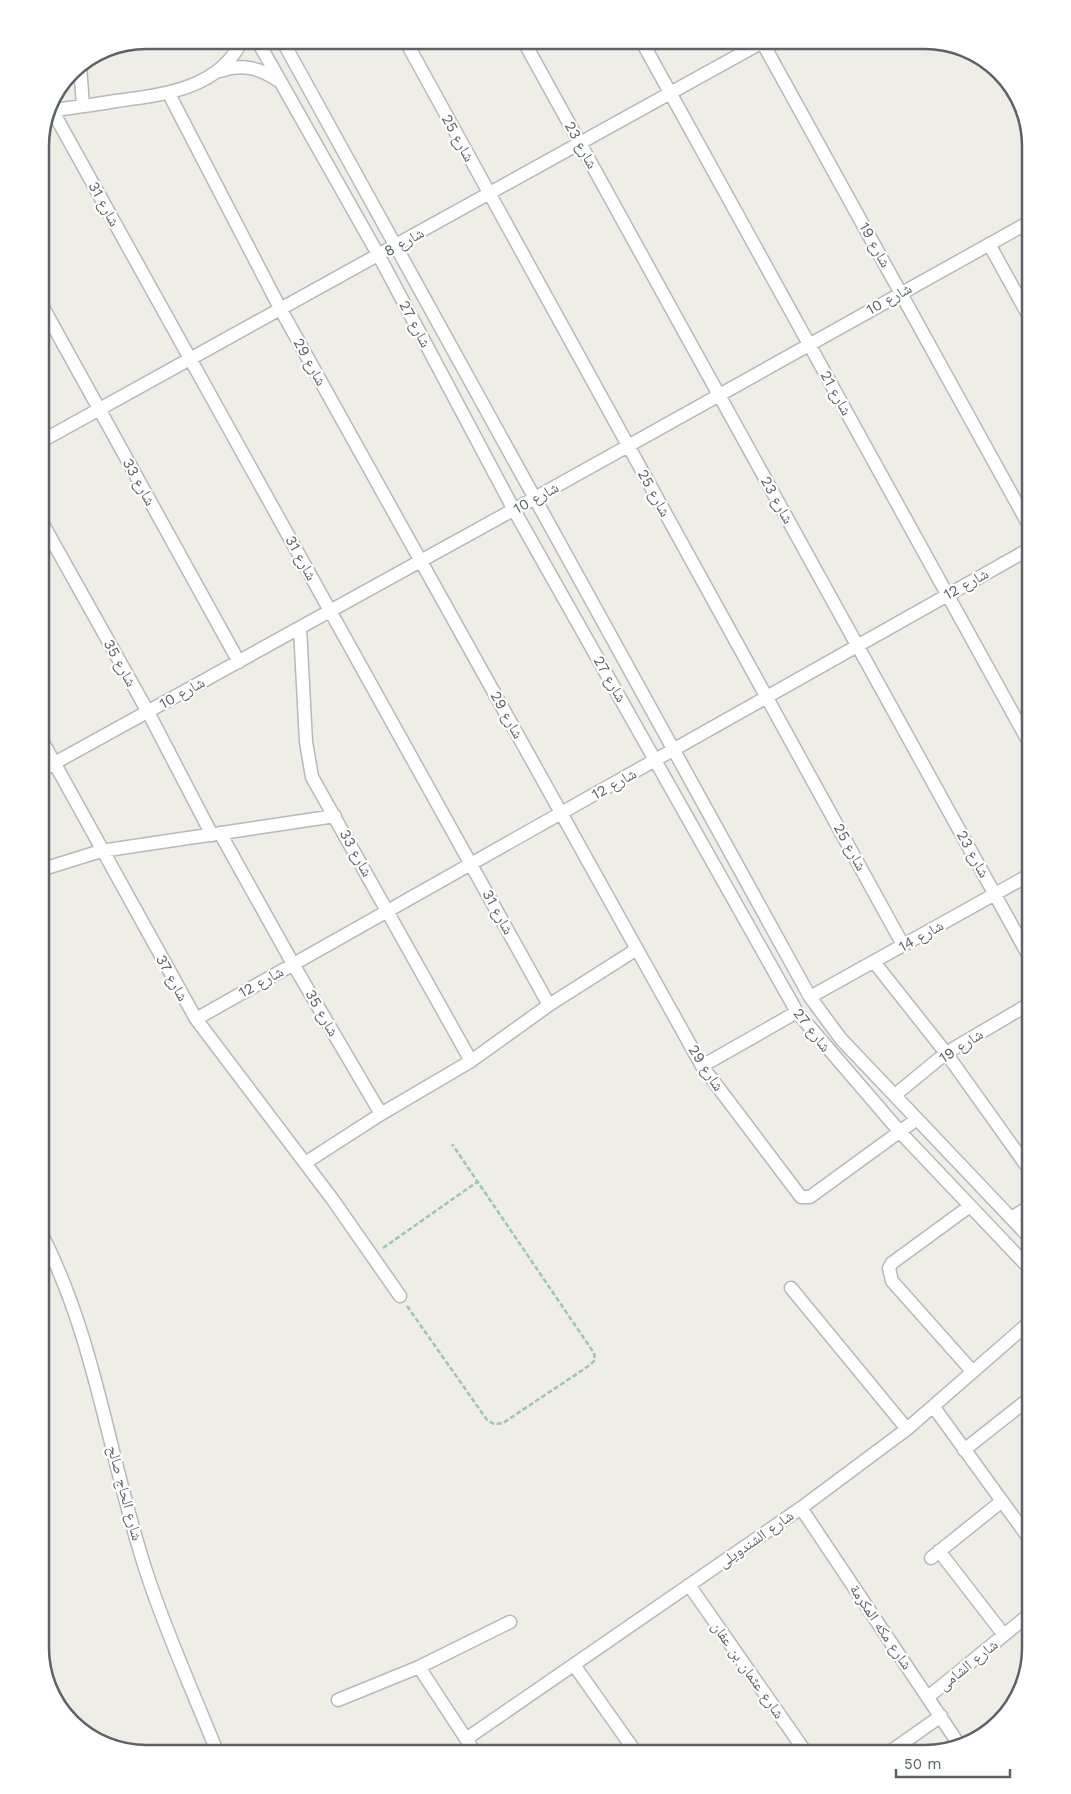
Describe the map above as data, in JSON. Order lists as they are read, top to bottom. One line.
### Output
{"streets":{"street":["شارع 25","شارع 23","شارع 31","شارع 8","شارع 19","شارع 10","شارع 27","شارع 29","شارع 21","شارع 33","شارع 12","شارع 35","شارع 14","شارع 37","شارع الحاج صالح","شارع الشندويلى","شارع مكه المكرمة","شارع الشامى","شارع عثمان بن عفان"]},"crossings":[["شارع 25","شارع 8"],["شارع 25","شارع 10"],["شارع 25","شارع 12"],["شارع 25","شارع 14"],["شارع 23","شارع 8"],["شارع 23","شارع 10"],["شارع 23","شارع 12"],["شارع 23","شارع 14"],["شارع 31","شارع 8"],["شارع 31","شارع 10"],["شارع 31","شارع 12"],["شارع 8","شارع 27"],["شارع 8","شارع 29"],["شارع 8","شارع 21"],["شارع 8","شارع 33"],["شارع 19","شارع 10"],["شارع 19","شارع 27"],["شارع 10","شارع 27"],["شارع 10","شارع 29"],["شارع 10","شارع 21"],["شارع 10","شارع 33"],["شارع 10","شارع 35"],["شارع 10","شارع 37"],["شارع 27","شارع 29"],["شارع 27","شارع 12"],["شارع 27","شارع 14"],["شارع 29","شارع 12"],["شارع 21","شارع 12"],["شارع 33","شارع 12"],["شارع 12","شارع 35"],["شارع 12","شارع 37"],["شارع الشندويلى","شارع مكه المكرمة"],["شارع الشندويلى","شارع عثمان بن عفان"],["شارع مكه المكرمة","شارع الشامى"]],"scale_bar":"50 m"}
